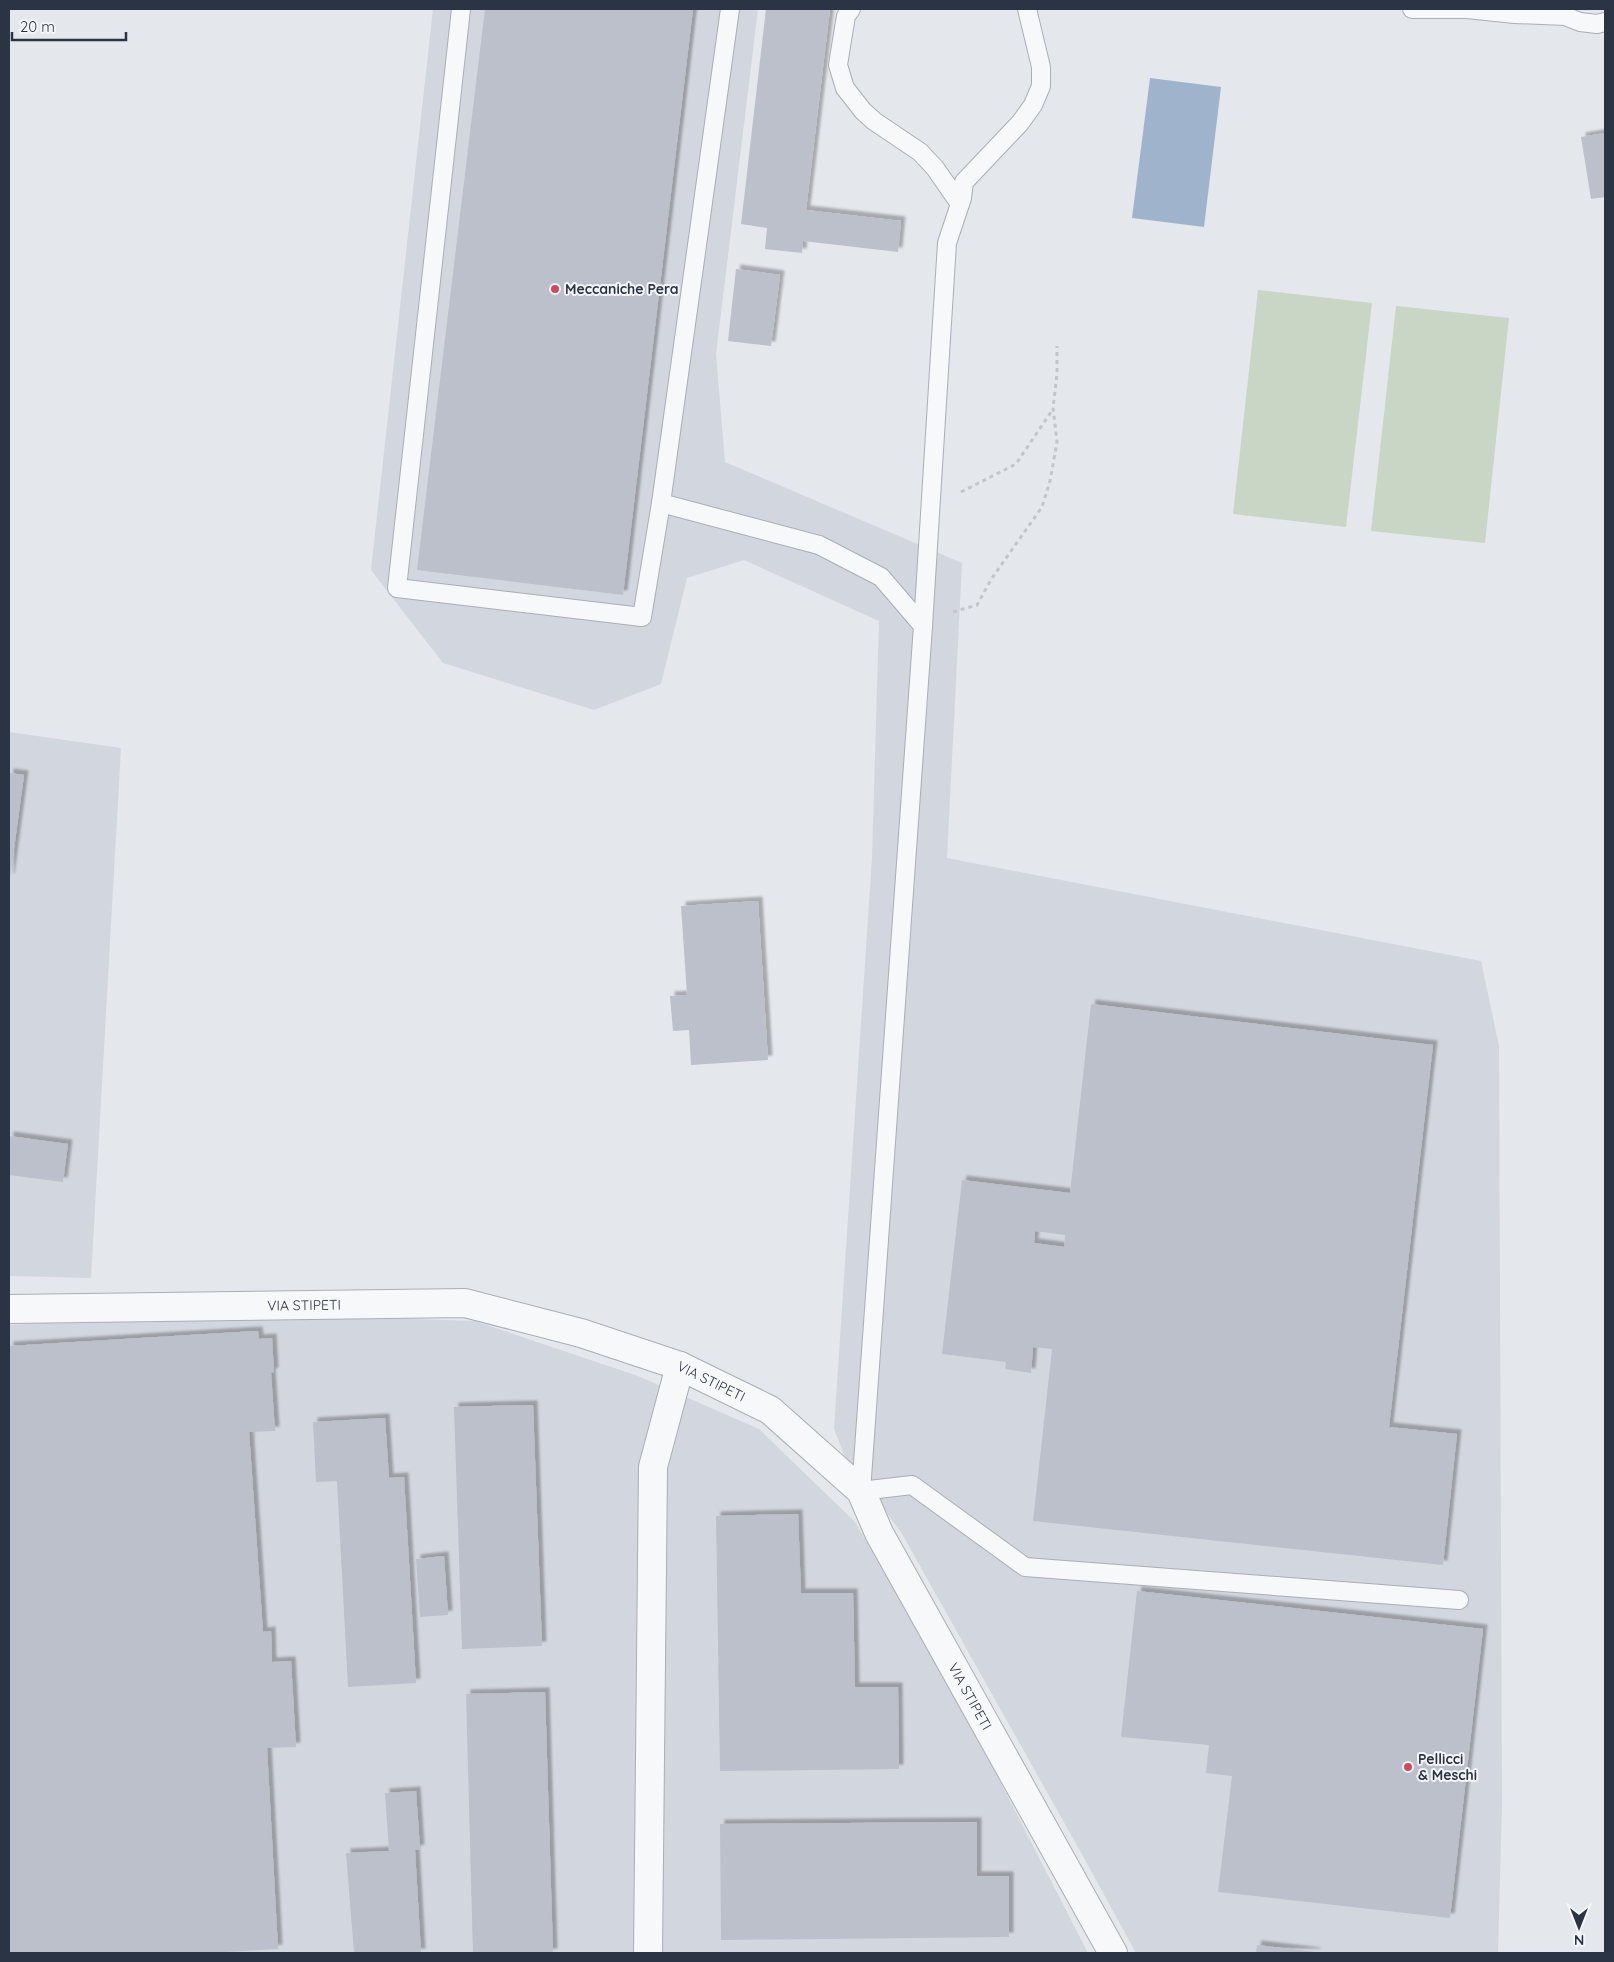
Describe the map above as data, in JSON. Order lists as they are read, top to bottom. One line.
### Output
{"streets":{"street":["VIA STIPETI"]},"places":["Meccaniche Pera","Pellicci & Meschi"],"scale_bar":"20 m","north":"bottom"}
